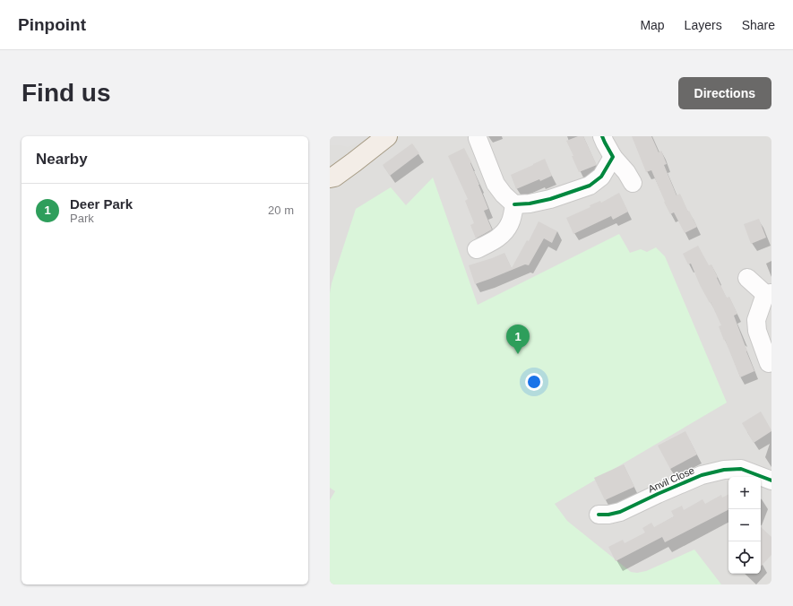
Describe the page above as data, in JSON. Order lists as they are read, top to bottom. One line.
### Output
{"streets":{"street":["Anvil Close"]},"page":{"header":"Pinpoint","nav":["Map","Layers","Share"],"buttons":"Directions","title":"Find us","heading":"Nearby","list":[{"mark":"1","name":"Deer Park","note":"Park","value":"20 m"}],"pins":"1","map_buttons":["+","−"]}}
